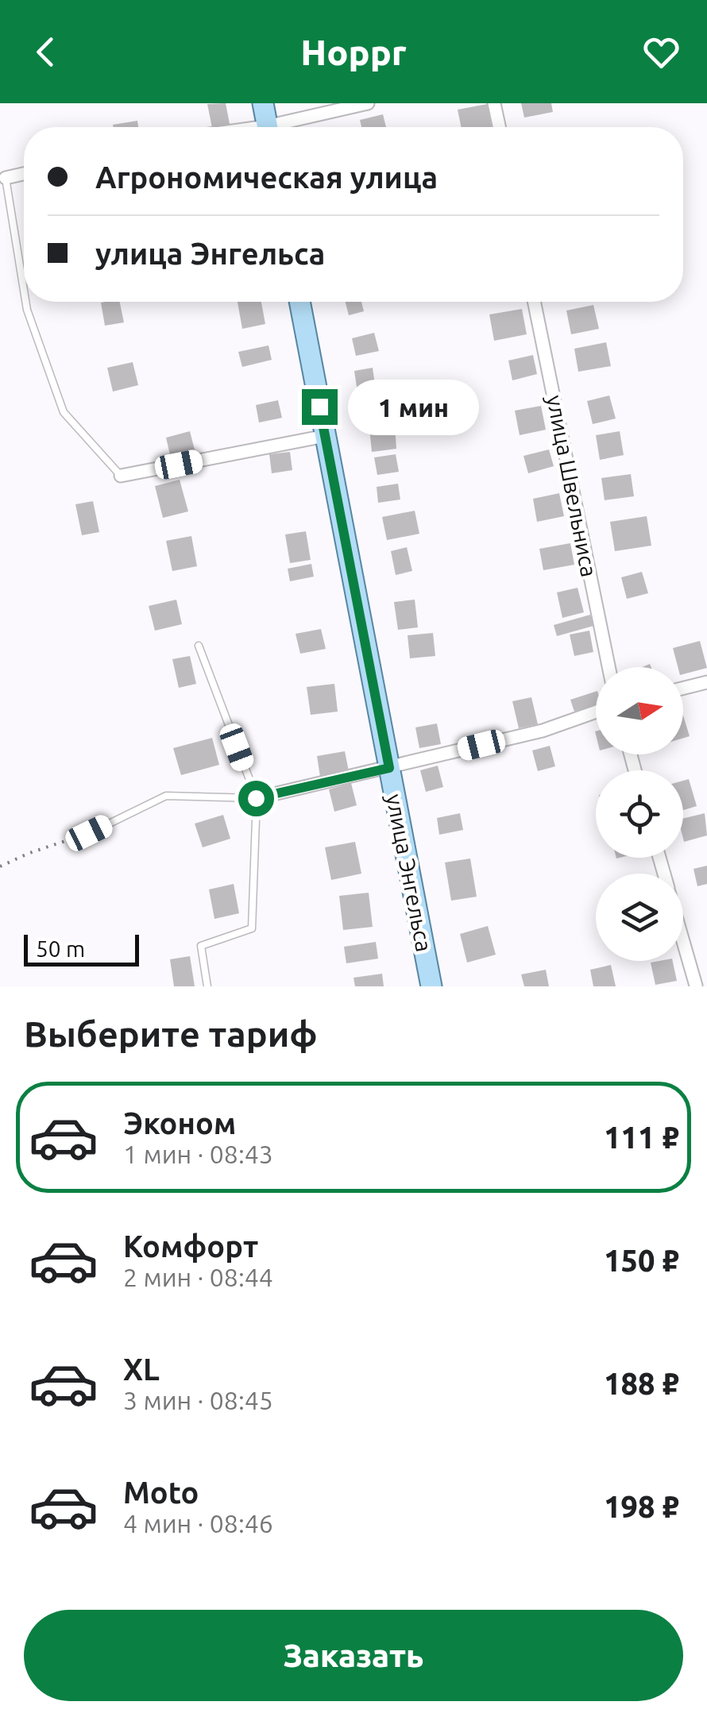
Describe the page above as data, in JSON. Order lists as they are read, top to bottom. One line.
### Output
{"streets":{"main road":["улица Энгельса"],"street":["улица Швельниса"]},"scale_bar":"50 m","north":"right","page":{"header":"Hoppr","banner":["Агрономическая улица","улица Энгельса"],"bubble":"1 мин","scale":"50 m","heading":"Выберите тариф","list":[{"name":"Эконом","note":"1 мин · 08:43","value":"111 ₽"},{"name":"Комфорт","note":"2 мин · 08:44","value":"150 ₽"},{"name":"XL","note":"3 мин · 08:45","value":"188 ₽"},{"name":"Moto","note":"4 мин · 08:46","value":"198 ₽"}],"buttons":"Заказать"}}
